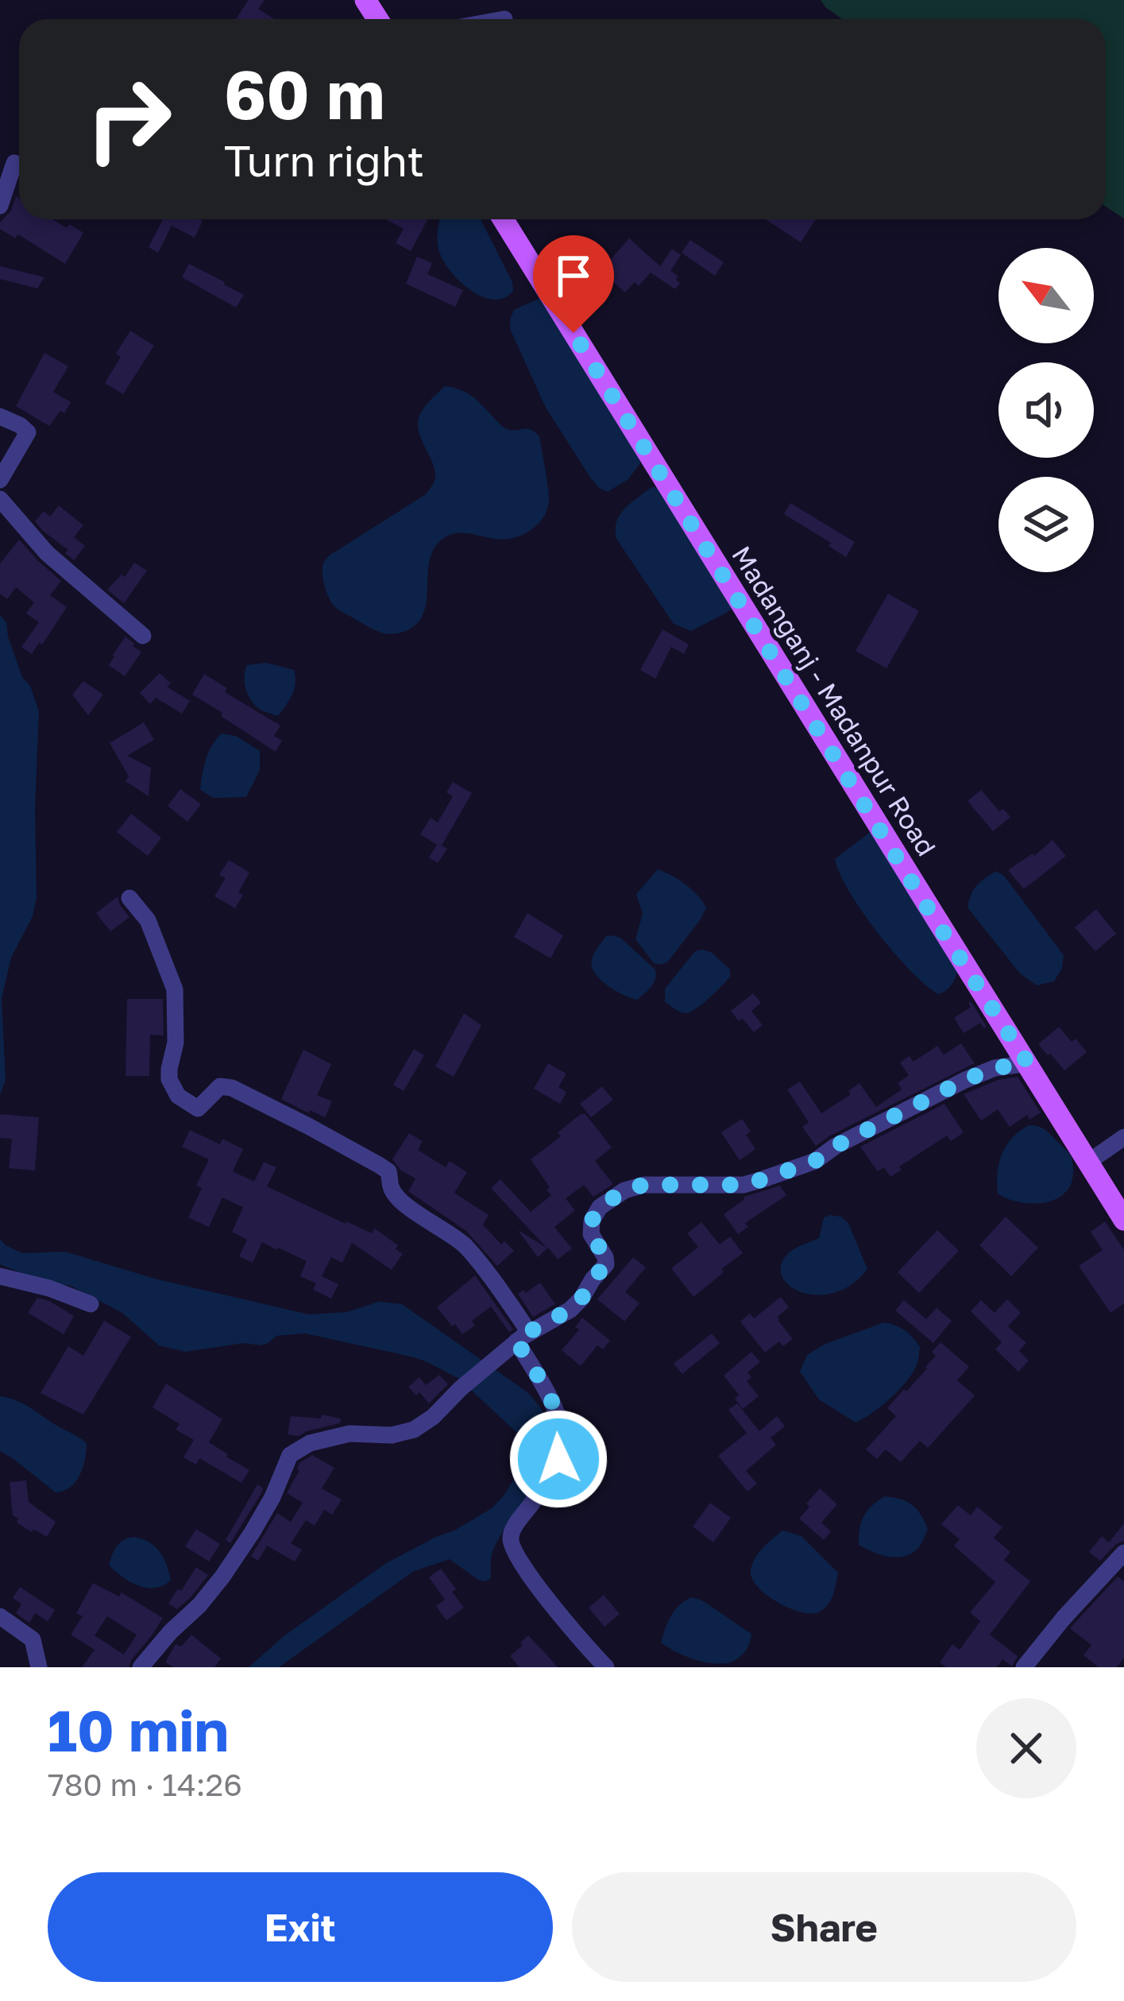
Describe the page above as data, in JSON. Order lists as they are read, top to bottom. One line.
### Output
{"streets":{"main road":["Madanganj - Madanpur Road"]},"north":"top left","page":{"turn":["60 m","Turn right"],"heading":["10 min","780 m · 14:26"],"buttons":["Exit","Share"]}}
